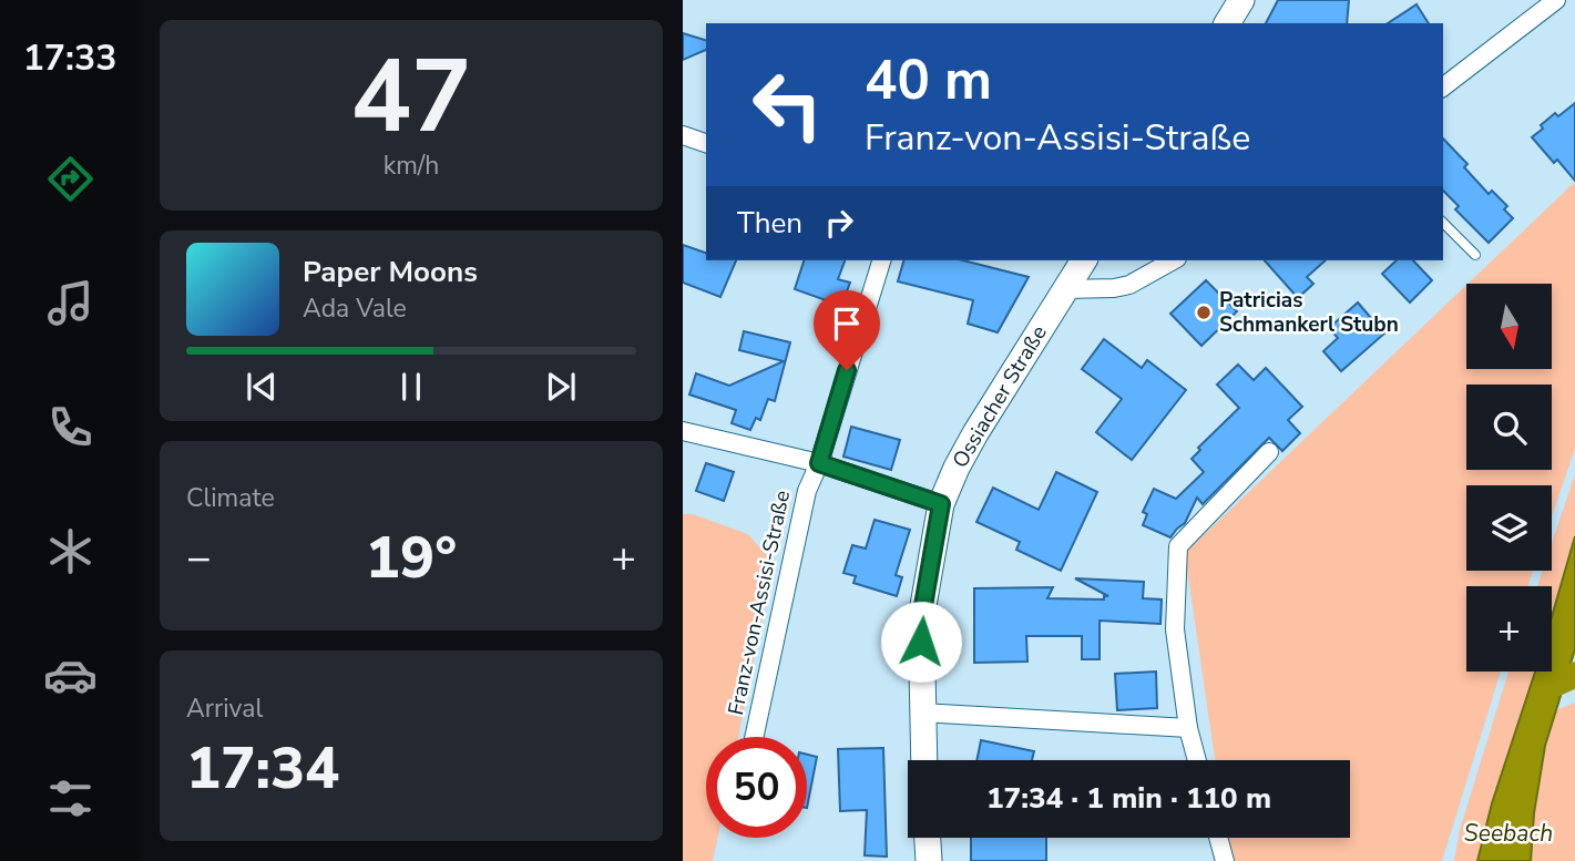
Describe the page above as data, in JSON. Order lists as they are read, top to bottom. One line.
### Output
{"streets":{"main road":["Ossiacher Straße"],"street":["Franz-von-Assisi-Straße"]},"water":["Seebach"],"places":["Patricias Schmankerl Stubn"],"north":"bottom","page":{"tabs":"17:33","tile":[["47","km/h"],"Climate",["Arrival","17:34"]],"turn":["40 m","Franz-von-Assisi-Straße"],"then":"Then","song":["Paper Moons","Ada Vale"],"map_buttons":"+","heat":["−","19°","+"],"limit":"50","trip":"17:34 · 1 min · 110 m"}}
